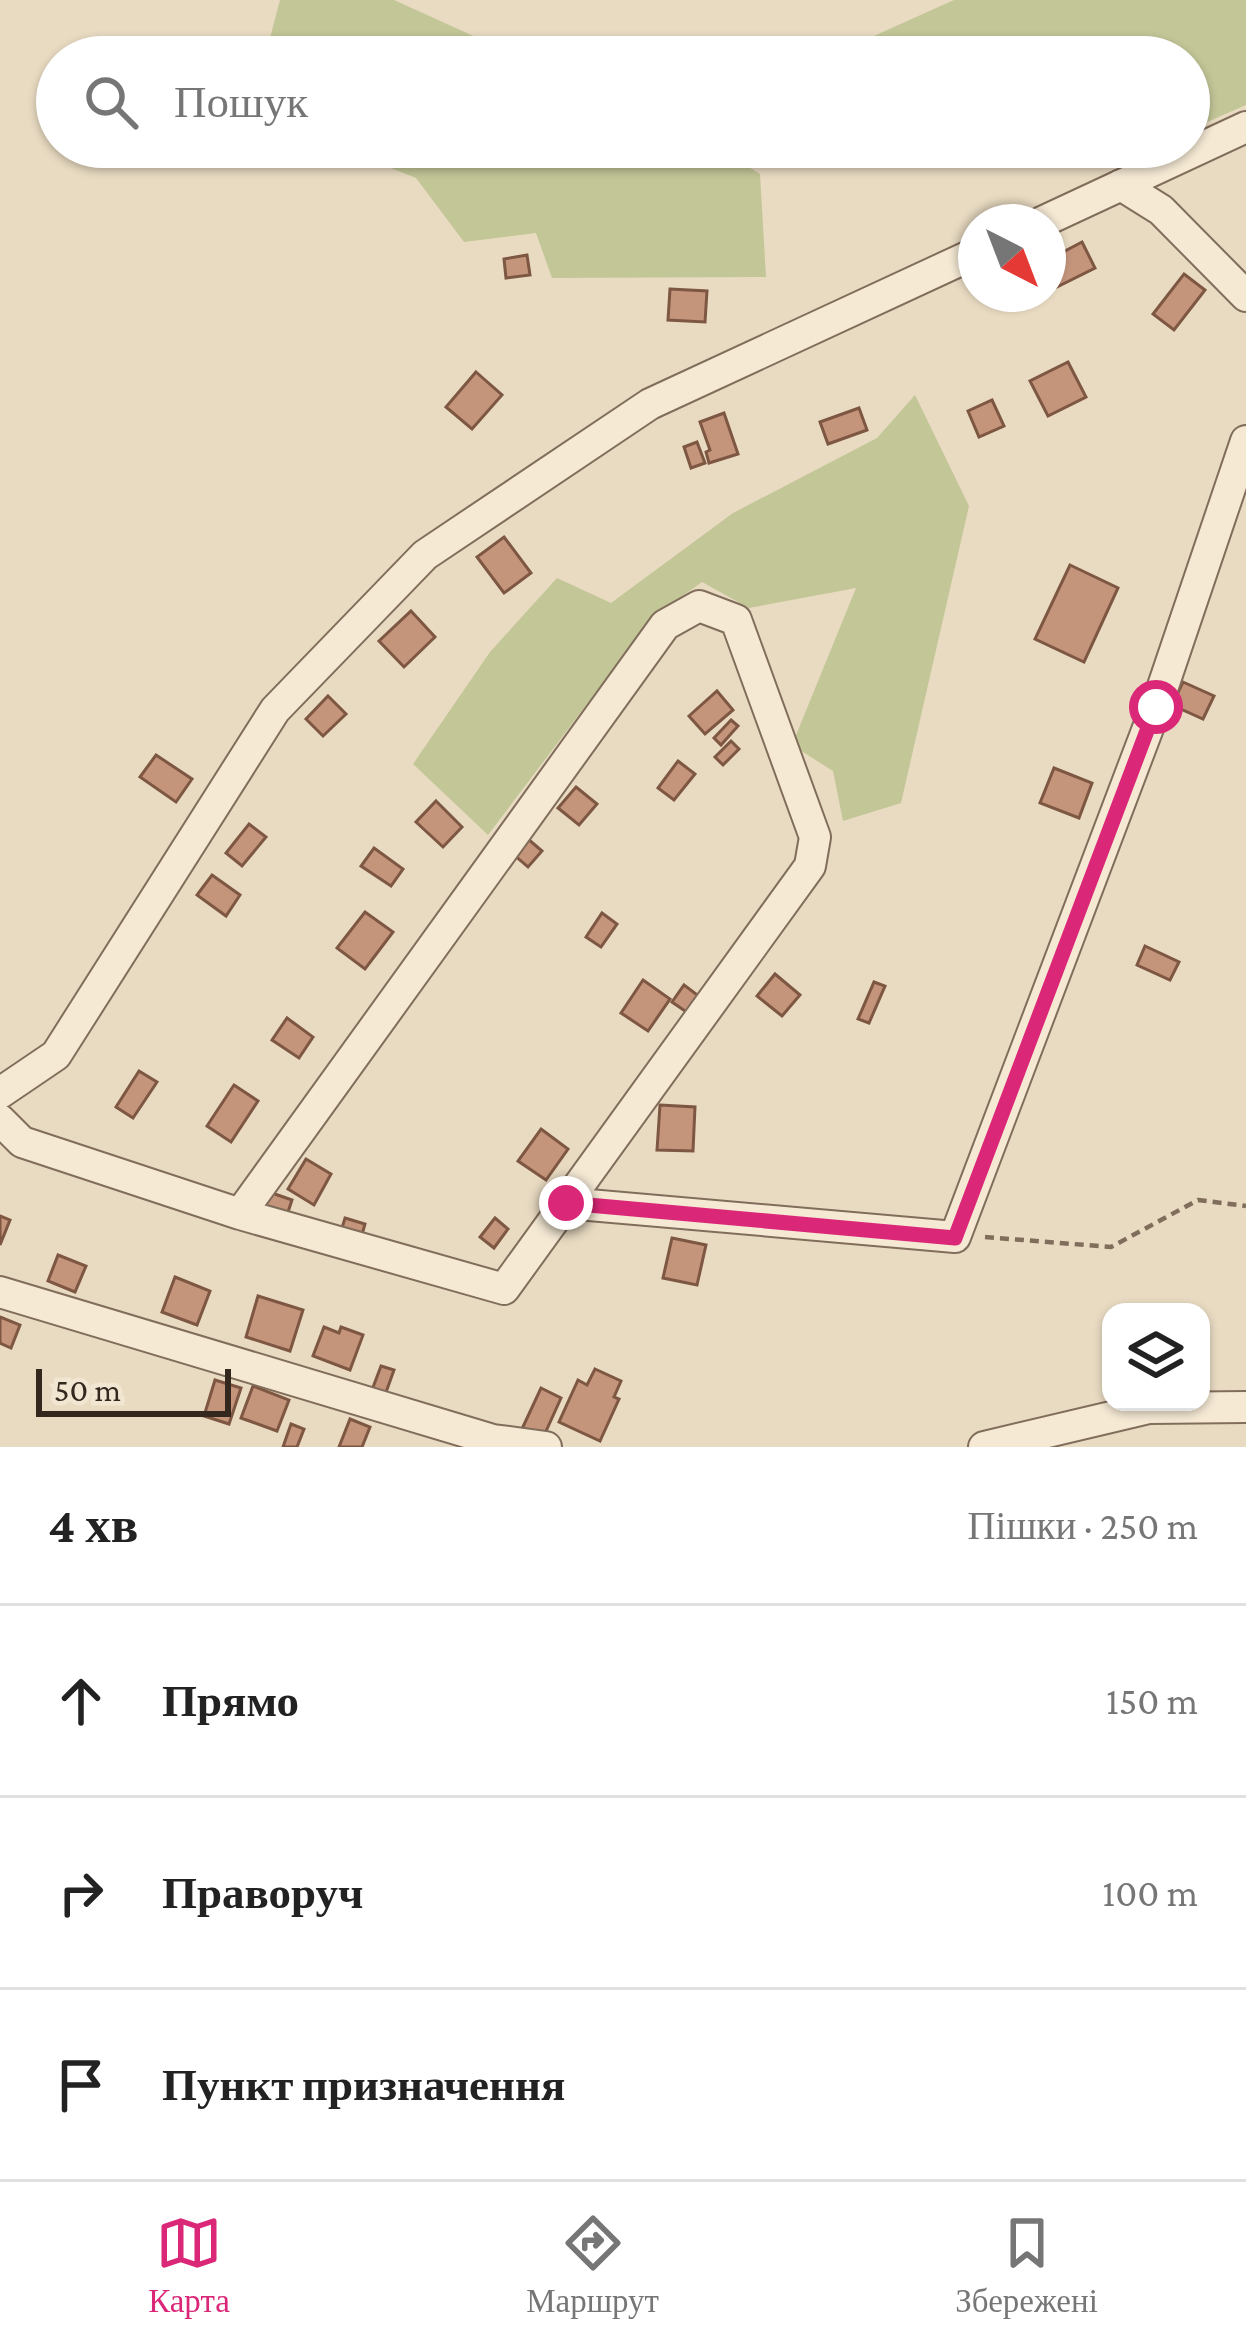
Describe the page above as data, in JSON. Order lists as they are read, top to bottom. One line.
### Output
{"scale_bar":"50 m","north":"bottom right","page":{"search":"Пошук","scale":"50 m","heading":["4 хв","Пішки · 250 m"],"list":[["Прямо","150 m"],["Праворуч","100 m"],"Пункт призначення"],"nav":["Карта","Маршрут","Збережені"]}}
